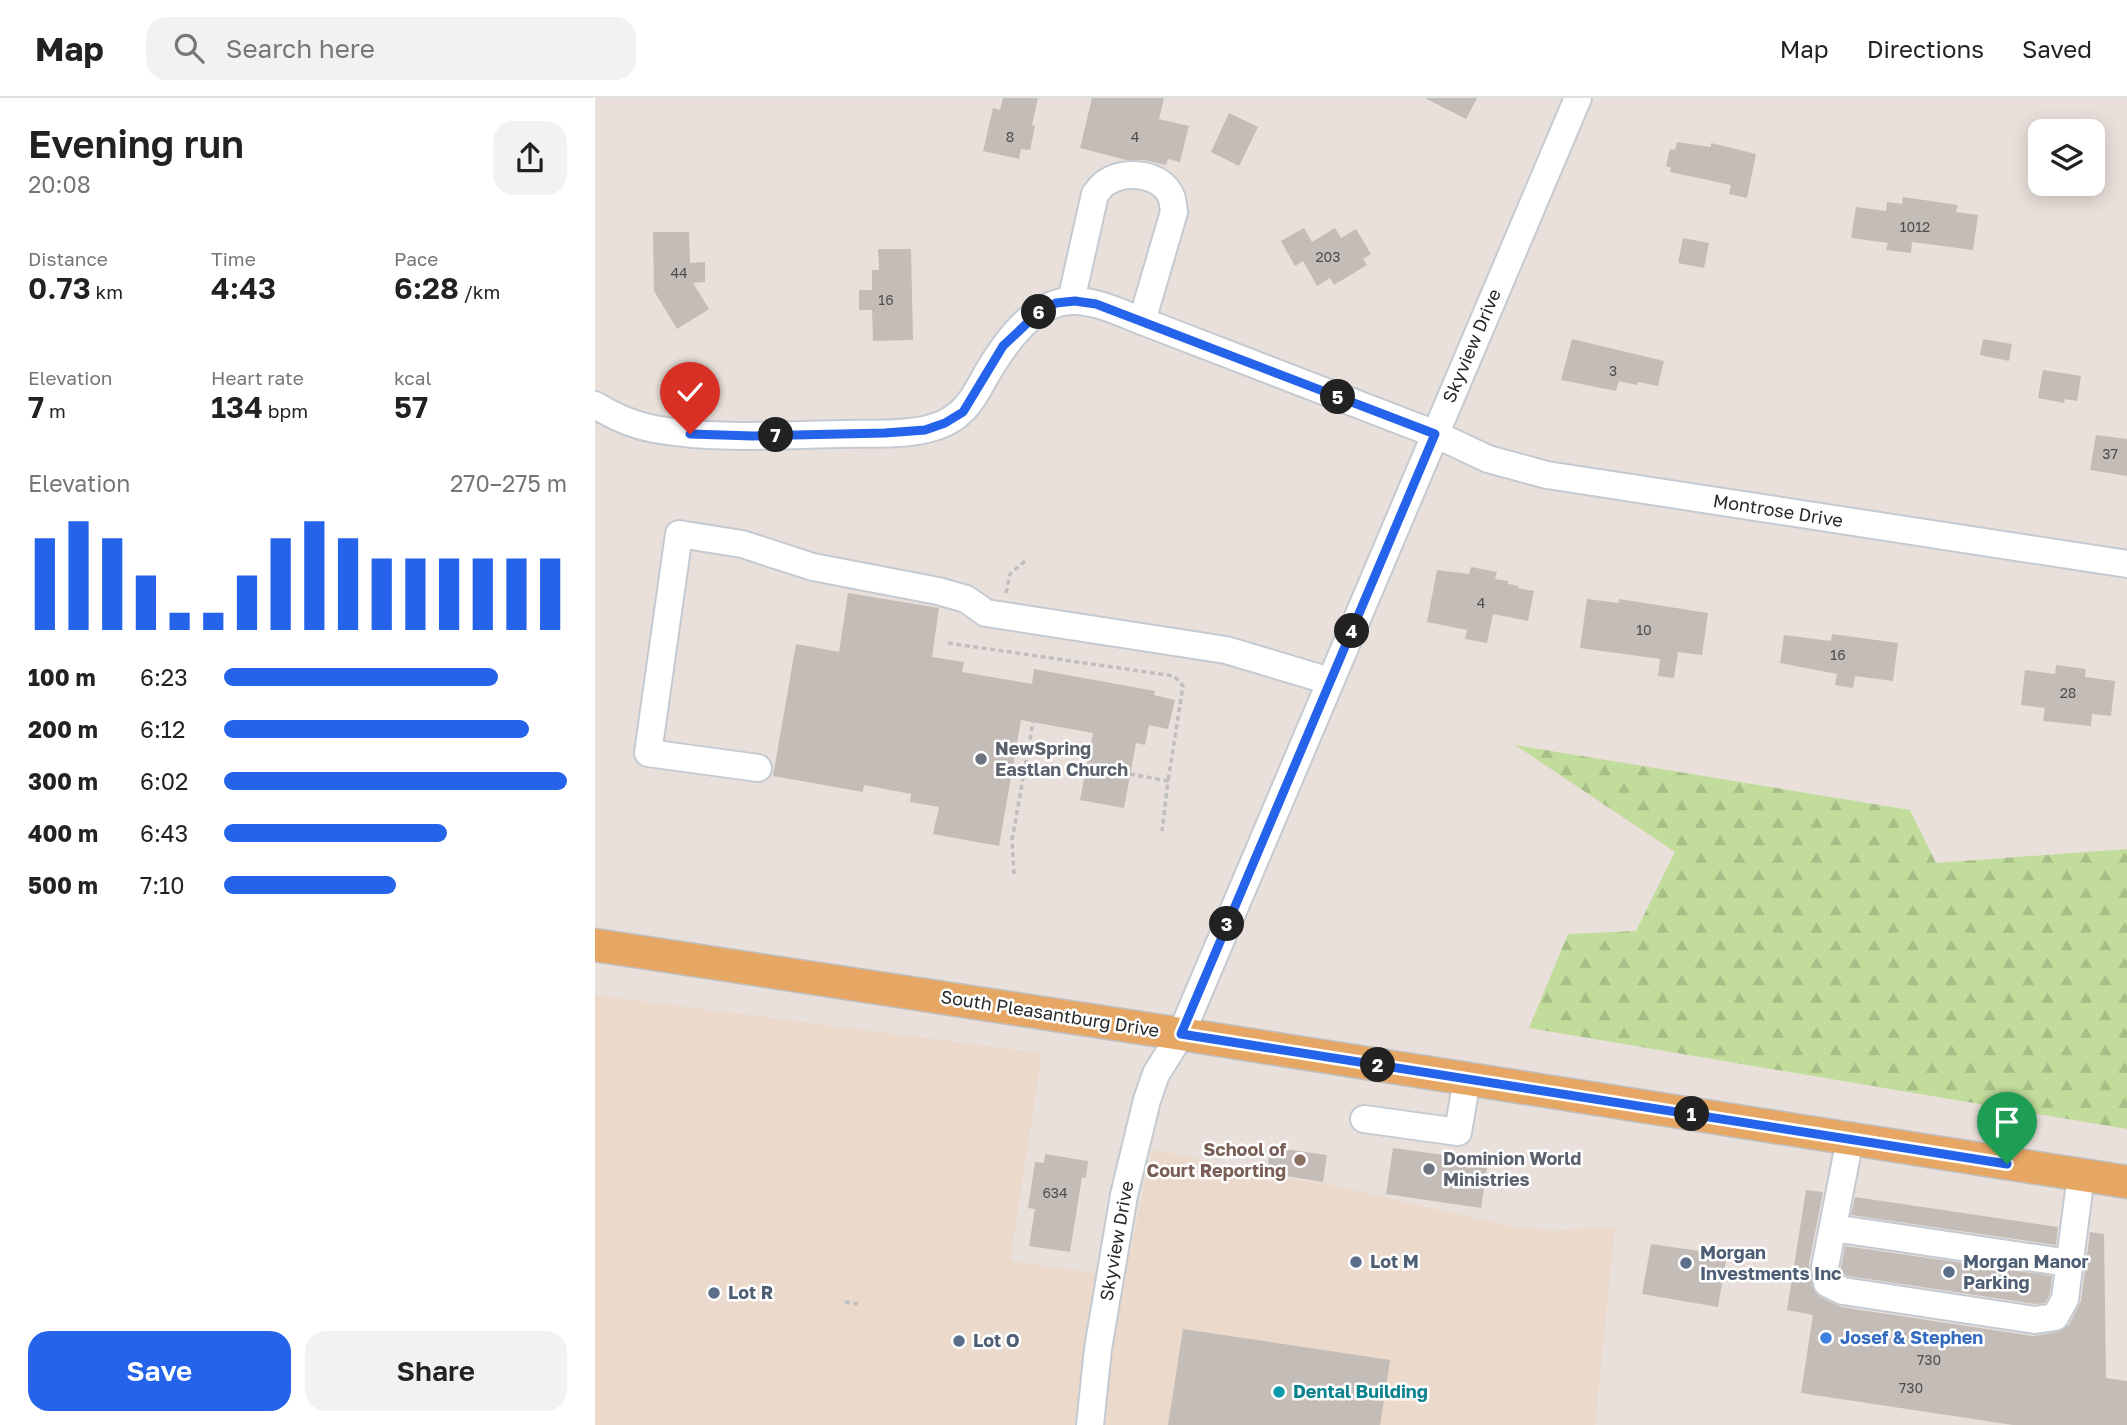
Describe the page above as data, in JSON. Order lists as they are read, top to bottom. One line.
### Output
{"streets":{"main road":["South Pleasantburg Drive"],"street":["Skyview Drive","Montrose Drive"]},"crossings":[["Skyview Drive","Montrose Drive"],["Skyview Drive","South Pleasantburg Drive"]],"places":["NewSpring Eastlan Church","School of Court Reporting","Dominion World Ministries","Lot M","Morgan Investments Inc","Morgan Manor Parking","Lot R","Josef & Stephen","Lot O","Dental Building"],"house_numbers":["8","4","1012","203","44","16","3","37","4","10","16","28","634","730","730"],"page":{"header":"Map","search":"Search here","nav":["Map","Directions","Saved"],"heading":["Evening run","20:08"],"stats":[["Distance","0.73 km"],["Time","4:43"],["Pace","6:28 /km"],["Elevation","7 m"],["Heart rate","134 bpm"],["kcal","57"]],"pins":["6","5","7","4","3","2","1"],"chart":["Elevation","270–275 m"],"list":[{"name":"100 m","note":"6:23"},{"name":"200 m","note":"6:12"},{"name":"300 m","note":"6:02"},{"name":"400 m","note":"6:43"},{"name":"500 m","note":"7:10"}],"buttons":["Save","Share"]}}
